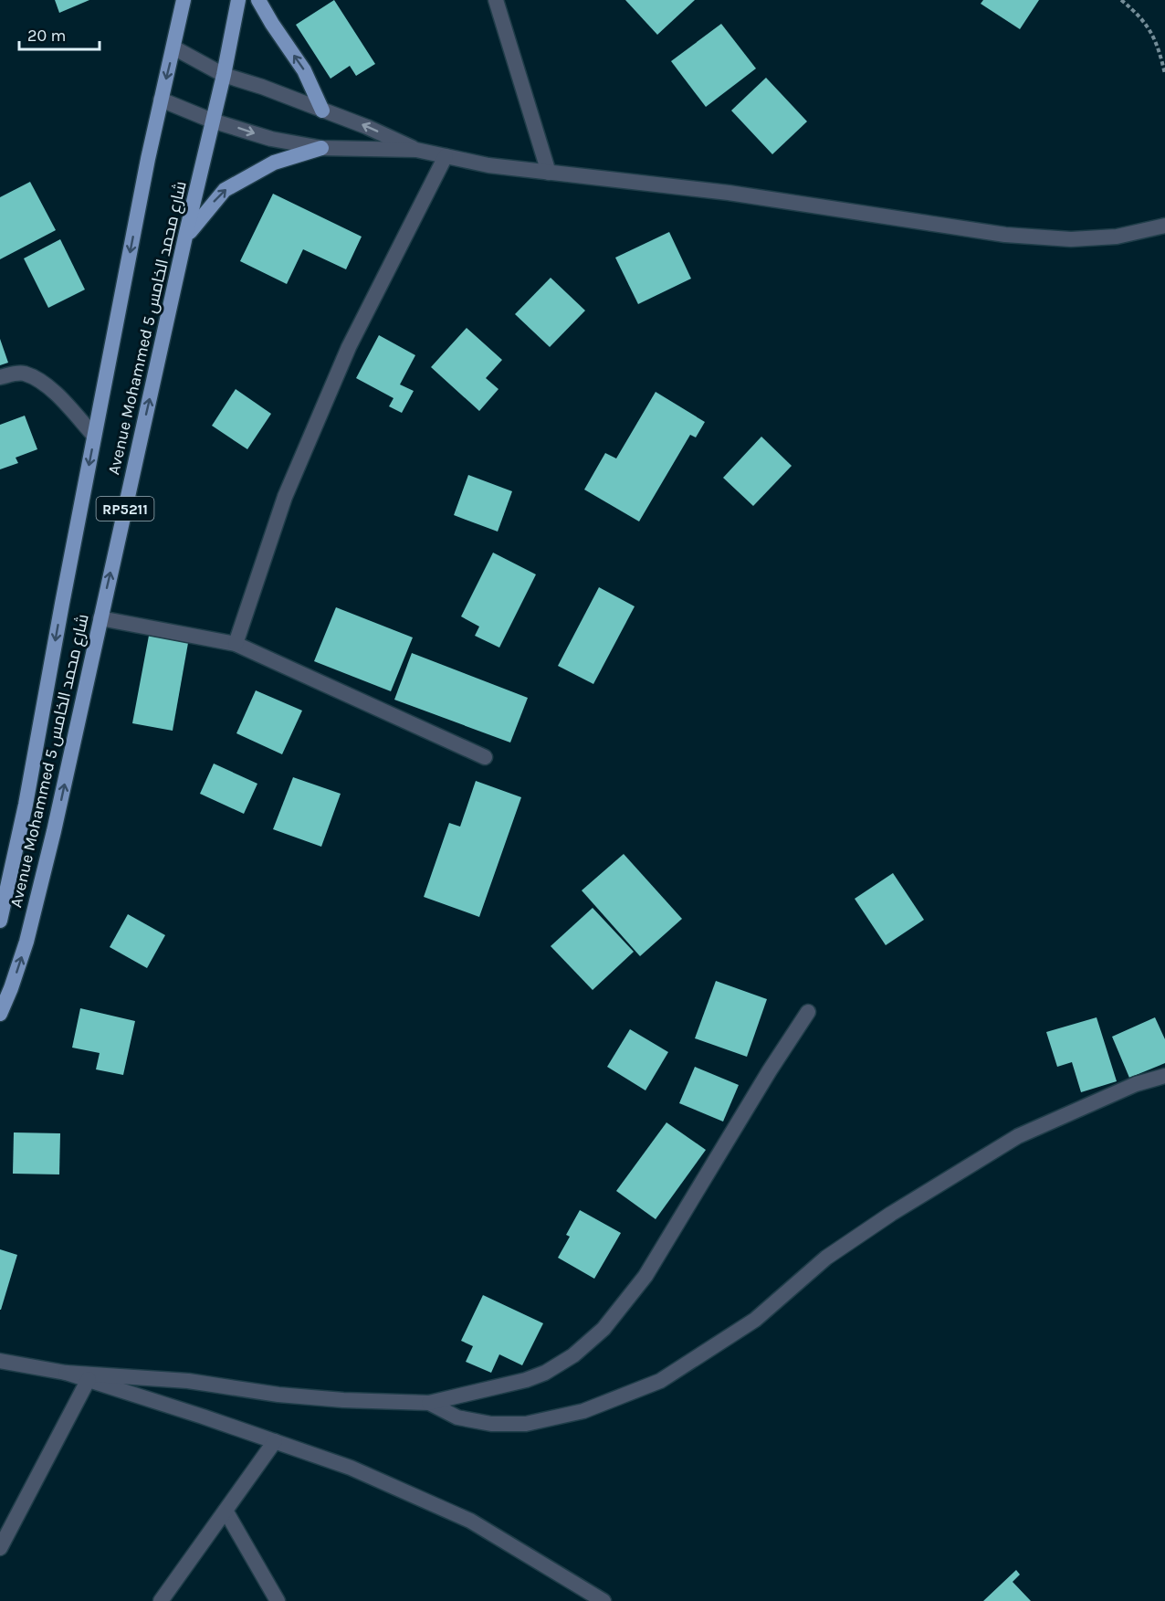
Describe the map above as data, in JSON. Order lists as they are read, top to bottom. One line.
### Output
{"streets":{"main road":["Avenue Mohammed 5 شارع محمد الخامس","RP5211"]},"scale_bar":"20 m"}
